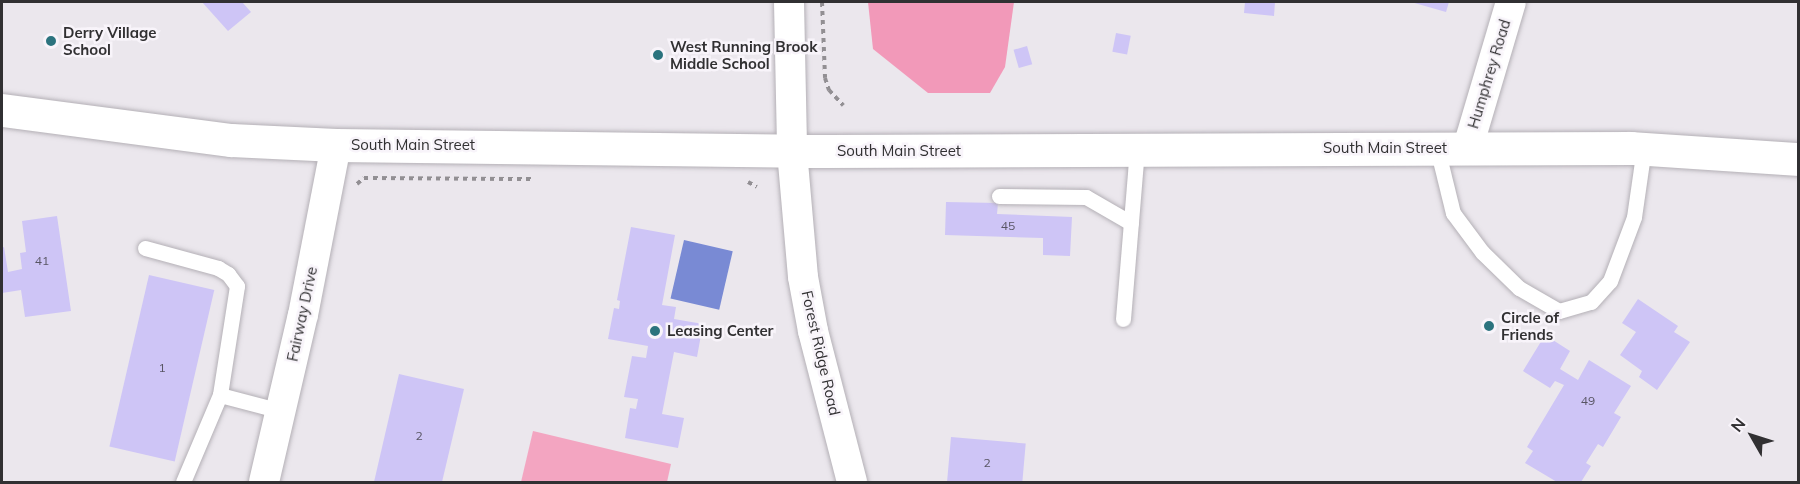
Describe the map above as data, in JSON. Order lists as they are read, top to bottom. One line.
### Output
{"streets":{"main road":["South Main Street"],"street":["Humphrey Road","Fairway Drive","Forest Ridge Road"]},"crossings":[["Humphrey Road","South Main Street"],["South Main Street","Fairway Drive"],["South Main Street","Forest Ridge Road"]],"places":["Derry Village School","West Running Brook Middle School","Circle of Friends","Leasing Center"],"house_numbers":["45","41","1","49","2","2"],"north":"top left"}
